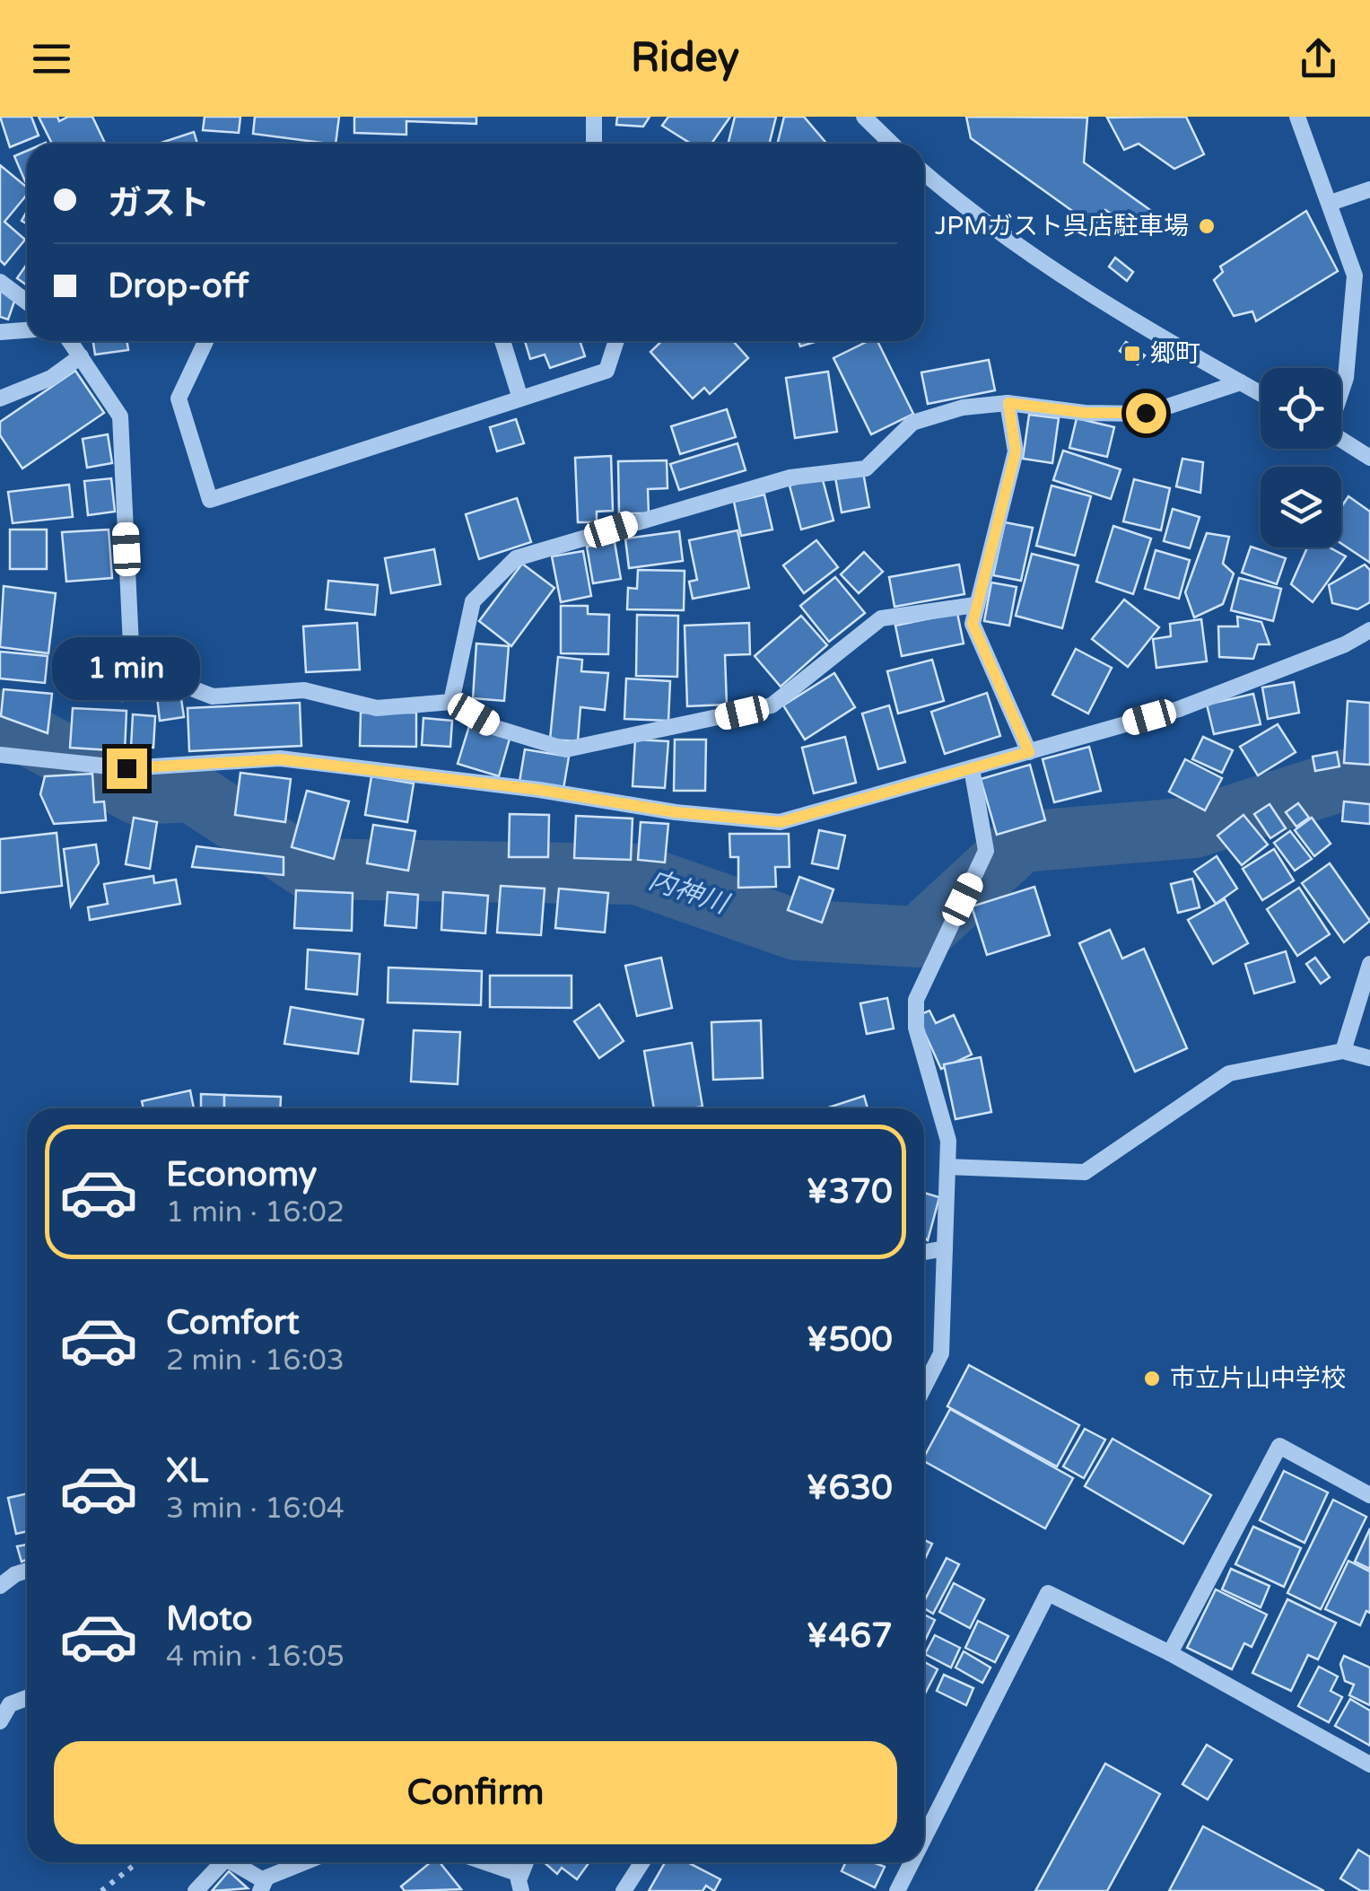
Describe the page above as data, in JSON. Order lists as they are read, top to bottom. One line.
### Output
{"water":["内神川"],"places":{"other":["JPMガスト呉店駐車場","市立片山中学校"],"transit":["郷町"]},"page":{"header":"Ridey","banner":["ガスト","Drop-off"],"bubble":"1 min","list":[{"name":"Economy","note":"1 min · 16:02","value":"¥370"},{"name":"Comfort","note":"2 min · 16:03","value":"¥500"},{"name":"XL","note":"3 min · 16:04","value":"¥630"},{"name":"Moto","note":"4 min · 16:05","value":"¥467"}],"buttons":"Confirm"}}
